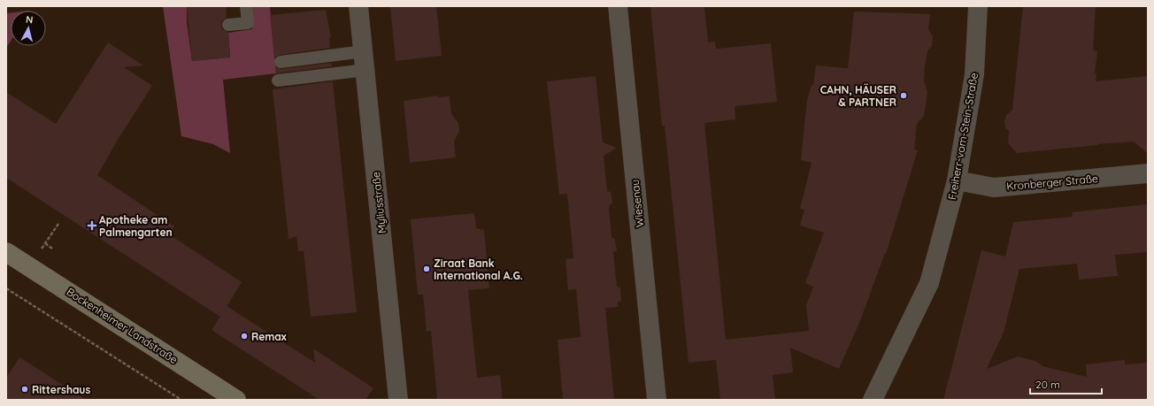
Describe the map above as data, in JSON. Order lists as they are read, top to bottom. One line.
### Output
{"streets":{"main road":["Bockenheimer Landstraße"],"street":["Freiherr-vom-Stein-Straße","Kronberger Straße","Myliusstraße","Wiesenau"]},"crossings":[["Freiherr-vom-Stein-Straße","Kronberger Straße"]],"places":{"other":["CAHN, HÄUSER & PARTNER","Ziraat Bank International A.G.","Remax","Rittershaus"],"health":["Apotheke am Palmengarten"]},"scale_bar":"20 m","north":"top"}
